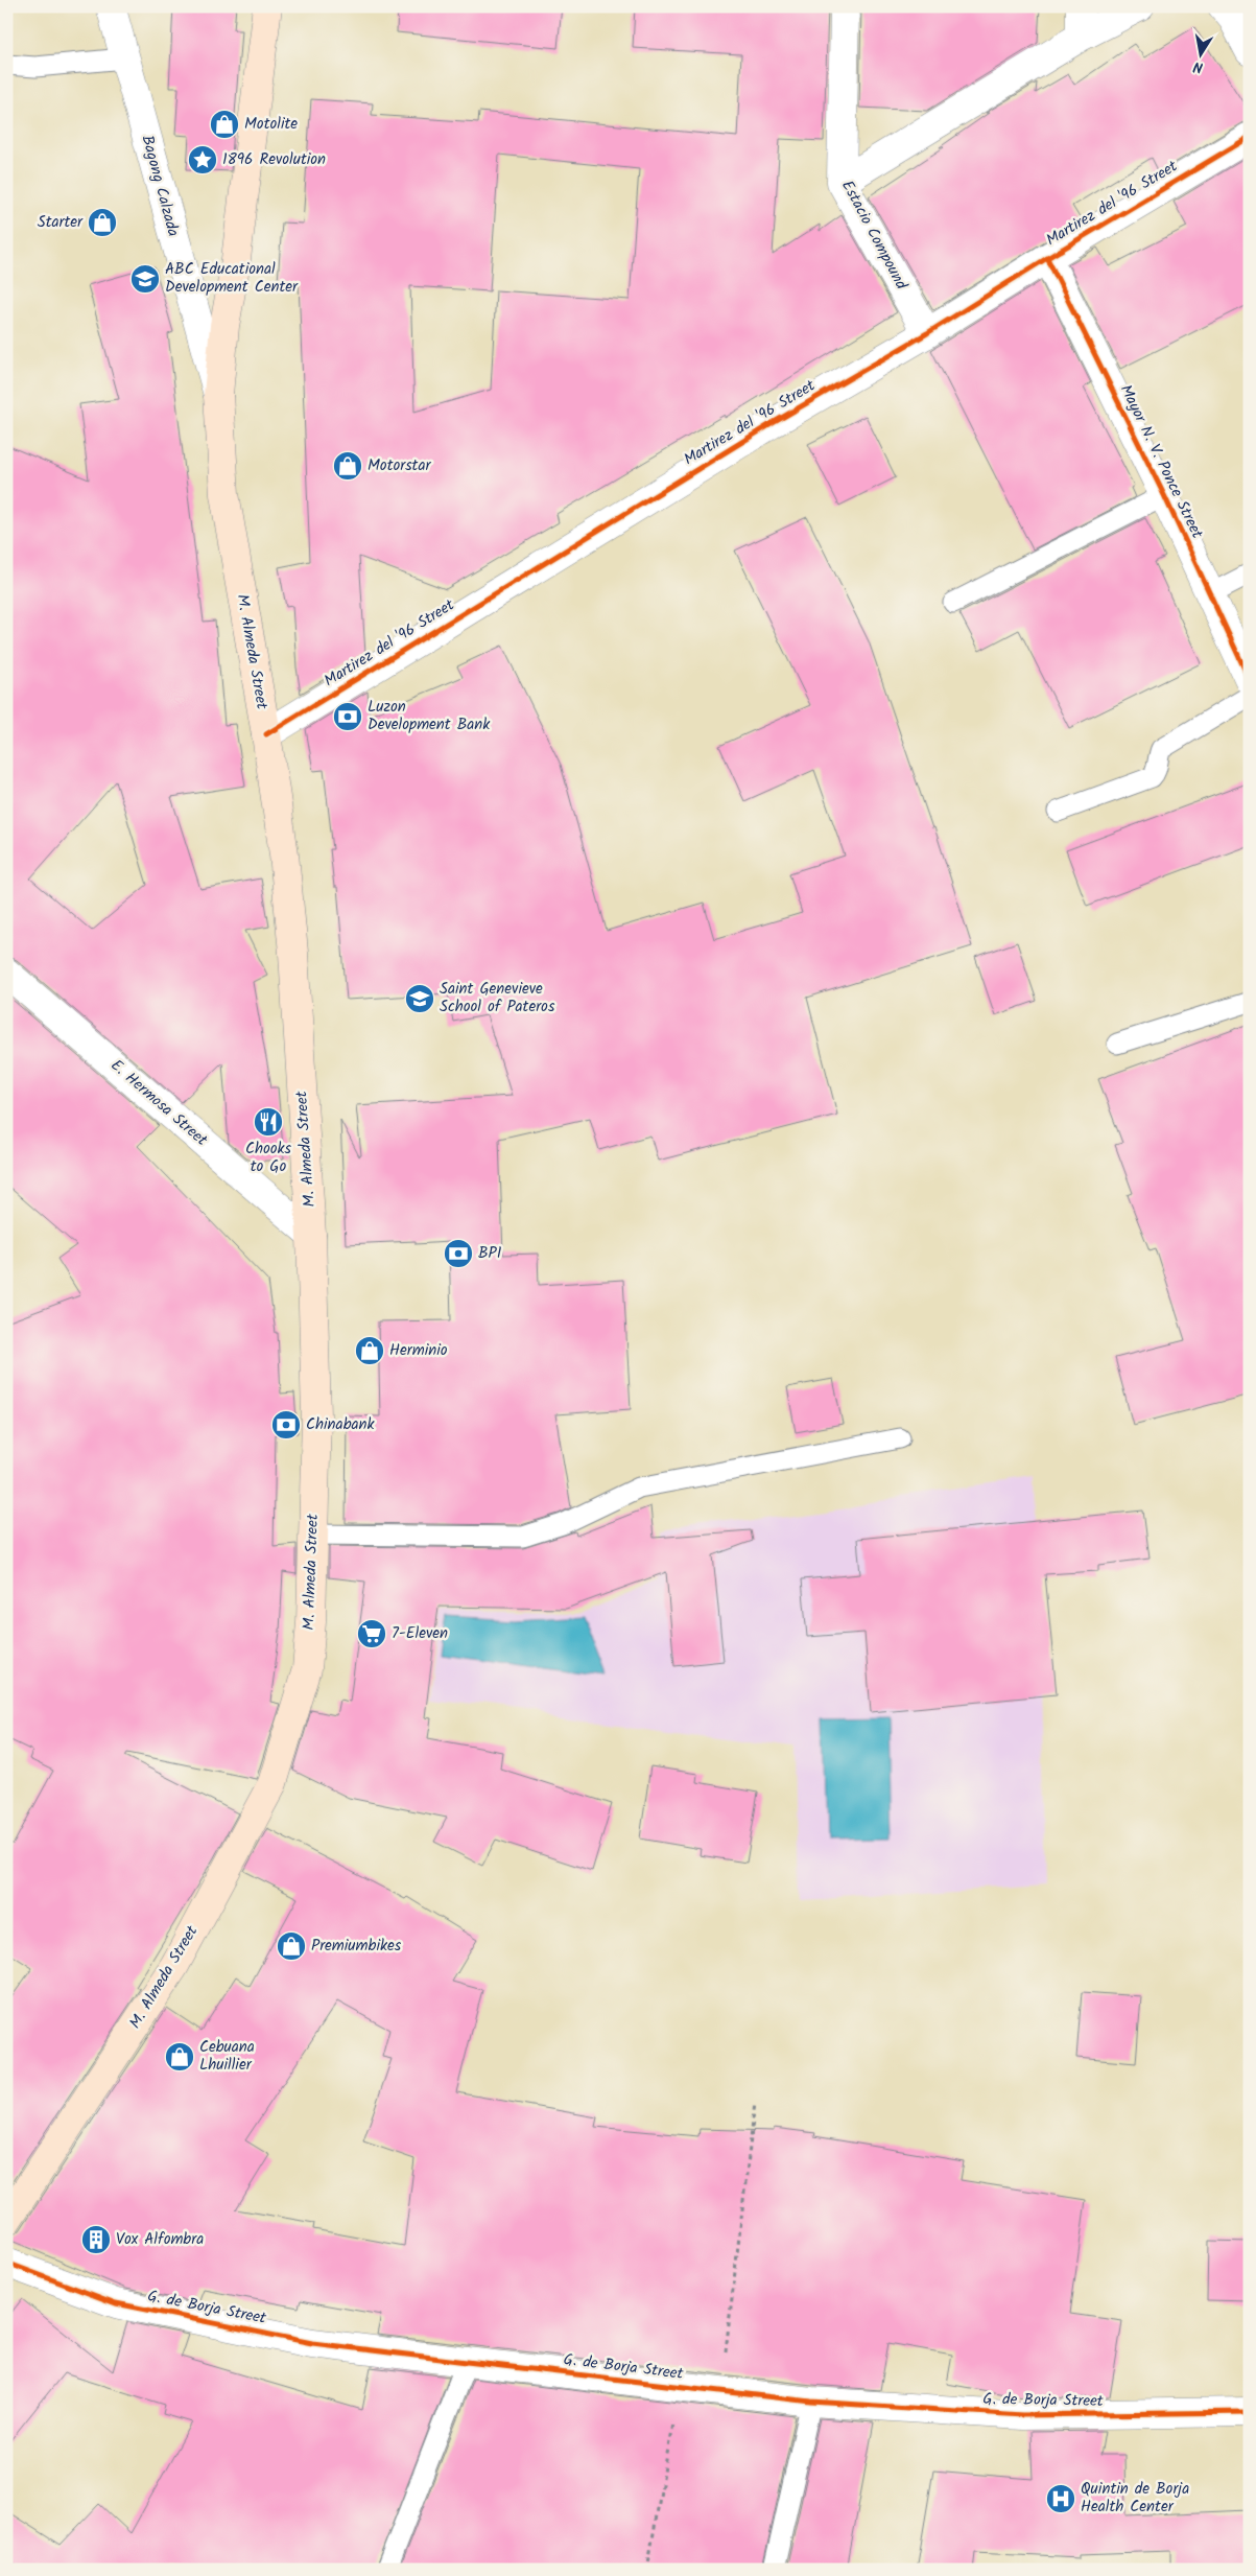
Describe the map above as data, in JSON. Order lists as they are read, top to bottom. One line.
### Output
{"streets":{"main road":["M. Almeda Street"],"street":["Bagong Calzada","Martirez del '96 Street","Estacio Compound","Mayor N. V. Ponce Street","E. Hermosa Street","G. de Borja Street"]},"crossings":[["Bagong Calzada","M. Almeda Street"],["Martirez del '96 Street","Estacio Compound"],["Martirez del '96 Street","Mayor N. V. Ponce Street"],["Martirez del '96 Street","M. Almeda Street"],["M. Almeda Street","E. Hermosa Street"]],"places":{"shop":["Motolite","Starter","Motorstar","Herminio","Premiumbikes","Cebuana Lhuillier"],"place":["1896 Revolution"],"school or university":["ABC Educational Development Center","Saint Genevieve School of Pateros"],"bank":["Luzon Development Bank","BPI","Chinabank"],"restaurant":["Chooks to Go"],"supermarket":["7-Eleven"],"building":["Vox Alfombra"],"hospital":["Quintin de Borja Health Center"]},"north":"bottom"}
